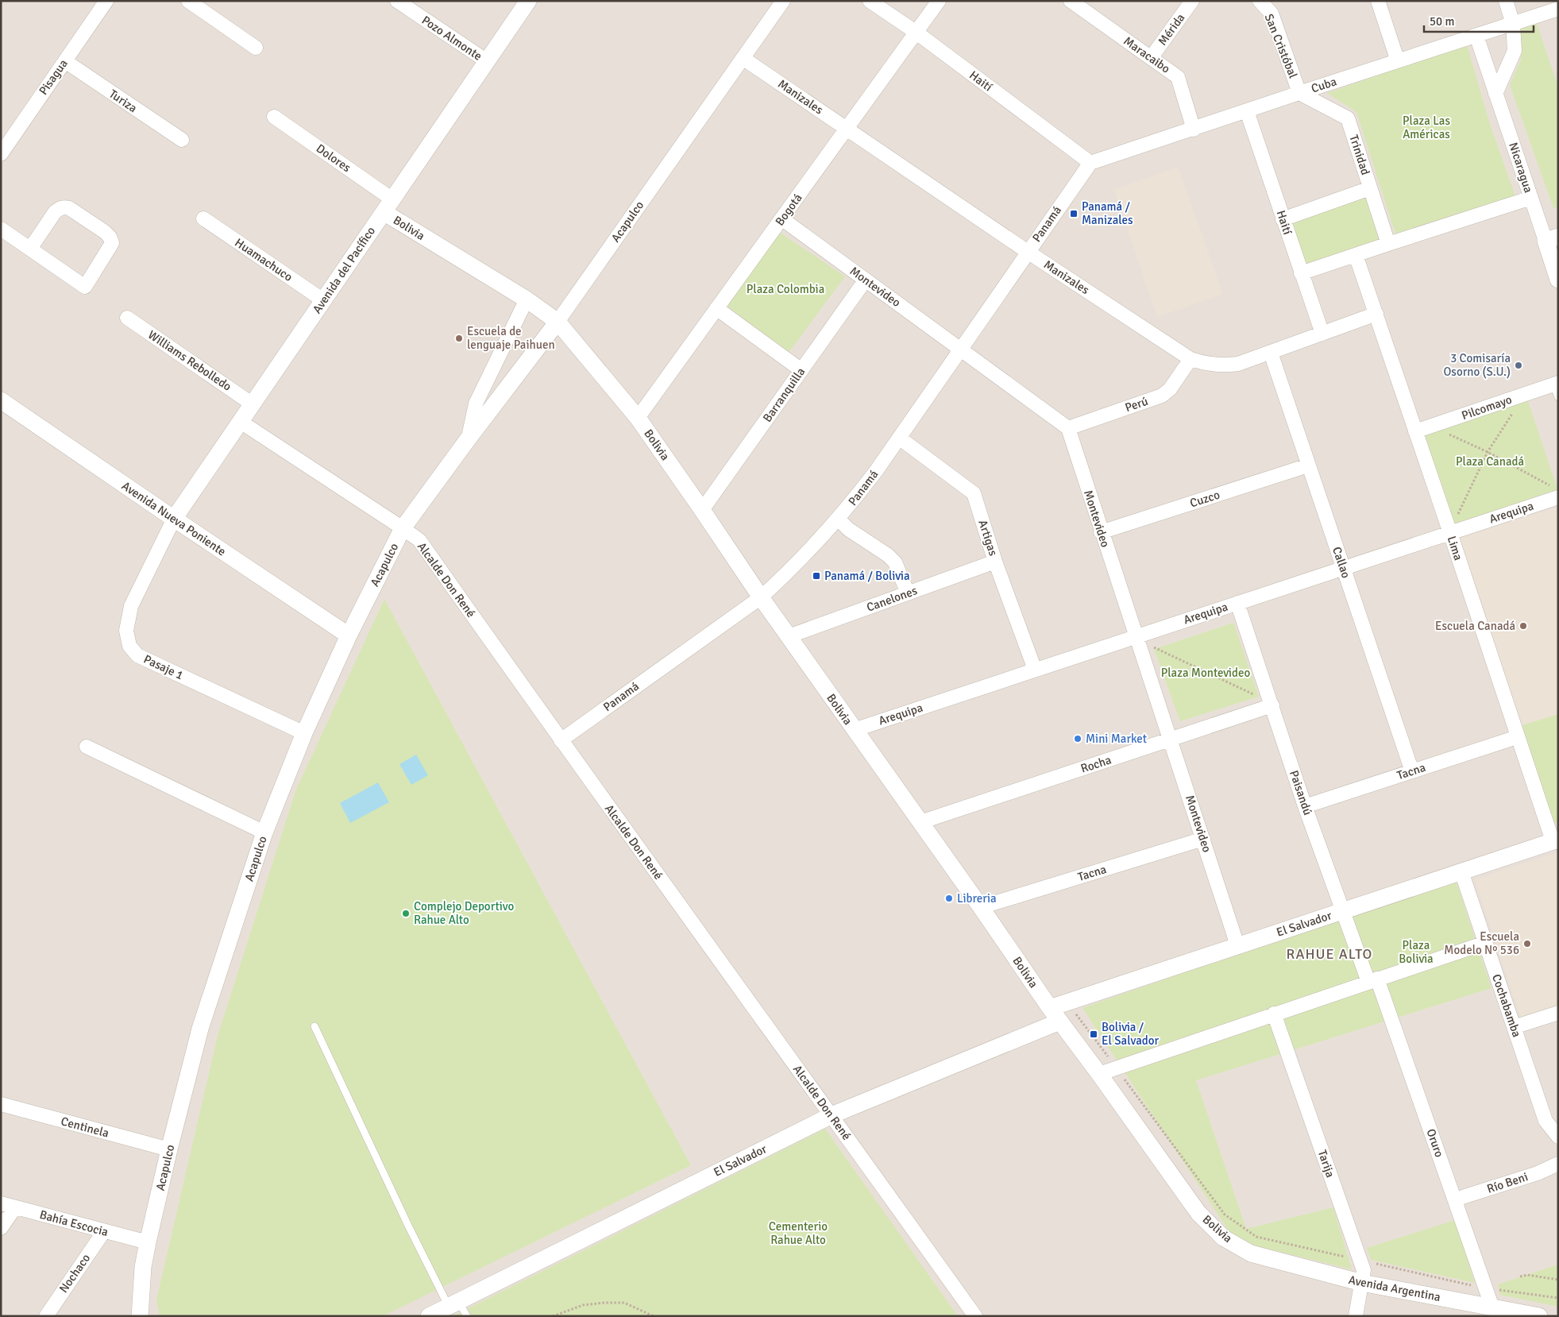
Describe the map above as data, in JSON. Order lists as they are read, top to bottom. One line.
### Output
{"streets":{"street":["Mérida","Pozo Almonte","San Cristóbal","Maracaibo","Pisagua","Haití","Cuba","Manizales","Turiza","Trinidad","Dolores","Nicaragua","Bogotá","Acapulco","Panamá","Bolivia","Huamachuco","Avenida del Pacífico","Montevideo","Williams Rebolledo","Barranquilla","Perú","Pilcomayo","Cuzco","Arequipa","Avenida Nueva Poniente","Artigas","Lima","Callao","Alcalde Don René","Canelones","Pasaje 1","Rocha","Tacna","Paisandú","El Salvador","Cochabamba","Centinela","Oruro","Tarija","Río Beni","Bahía Escocia","Nochaco","Avenida Argentina"]},"crossings":[["Mérida","Maracaibo"],["Pozo Almonte","Avenida del Pacífico"],["San Cristóbal","Cuba"],["San Cristóbal","Trinidad"],["Maracaibo","Cuba"],["Pisagua","Turiza"],["Haití","Cuba"],["Haití","Manizales"],["Haití","Bogotá"],["Haití","Panamá"],["Cuba","Trinidad"],["Cuba","Nicaragua"],["Cuba","Panamá"],["Manizales","Bogotá"],["Manizales","Acapulco"],["Manizales","Panamá"],["Manizales","Perú"],["Manizales","Lima"],["Manizales","Callao"],["Dolores","Bolivia"],["Dolores","Avenida del Pacífico"],["Bogotá","Bolivia"],["Bogotá","Montevideo"],["Acapulco","Bolivia"],["Acapulco","Avenida Nueva Poniente"],["Acapulco","Alcalde Don René"],["Acapulco","Pasaje 1"],["Acapulco","Centinela"],["Acapulco","Bahía Escocia"],["Panamá","Bolivia"],["Panamá","Montevideo"],["Panamá","Artigas"],["Panamá","Alcalde Don René"],["Bolivia","Avenida del Pacífico"],["Bolivia","Barranquilla"],["Bolivia","Arequipa"],["Bolivia","Canelones"],["Bolivia","Rocha"],["Bolivia","Tacna"],["Bolivia","El Salvador"],["Bolivia","Avenida Argentina"],["Huamachuco","Avenida del Pacífico"],["Avenida del Pacífico","Williams Rebolledo"],["Avenida del Pacífico","Avenida Nueva Poniente"],["Avenida del Pacífico","Alcalde Don René"],["Avenida del Pacífico","Pasaje 1"],["Montevideo","Barranquilla"],["Montevideo","Perú"],["Montevideo","Cuzco"],["Montevideo","Arequipa"],["Montevideo","Rocha"],["Montevideo","Tacna"],["Montevideo","El Salvador"],["Pilcomayo","Lima"],["Cuzco","Callao"],["Arequipa","Artigas"],["Arequipa","Lima"],["Arequipa","Callao"],["Arequipa","Paisandú"],["Avenida Nueva Poniente","Pasaje 1"],["Artigas","Canelones"],["Lima","Tacna"],["Lima","El Salvador"],["Callao","Tacna"],["Alcalde Don René","El Salvador"],["Rocha","Paisandú"],["Tacna","Paisandú"],["Paisandú","El Salvador"],["Paisandú","Oruro"],["El Salvador","Cochabamba"],["Oruro","Río Beni"],["Oruro","Avenida Argentina"],["Tarija","Avenida Argentina"],["Bahía Escocia","Nochaco"]],"districts":["RAHUE ALTO"],"parks":["Plaza Las Américas","Plaza Colombia","Plaza Canadá","Plaza Montevideo","Plaza Bolivia","Cementerio Rahue Alto"],"places":{"transit":["Panamá / Manizales","Panamá / Bolivia","Bolivia / El Salvador"],"other":["Escuela de lenguaje Paihuen","3 Comisaría Osorno (S.U.)","Escuela Canadá","Mini Market","Libreria","Complejo Deportivo Rahue Alto","Escuela Modelo Nº 536"]},"scale_bar":"50 m"}
